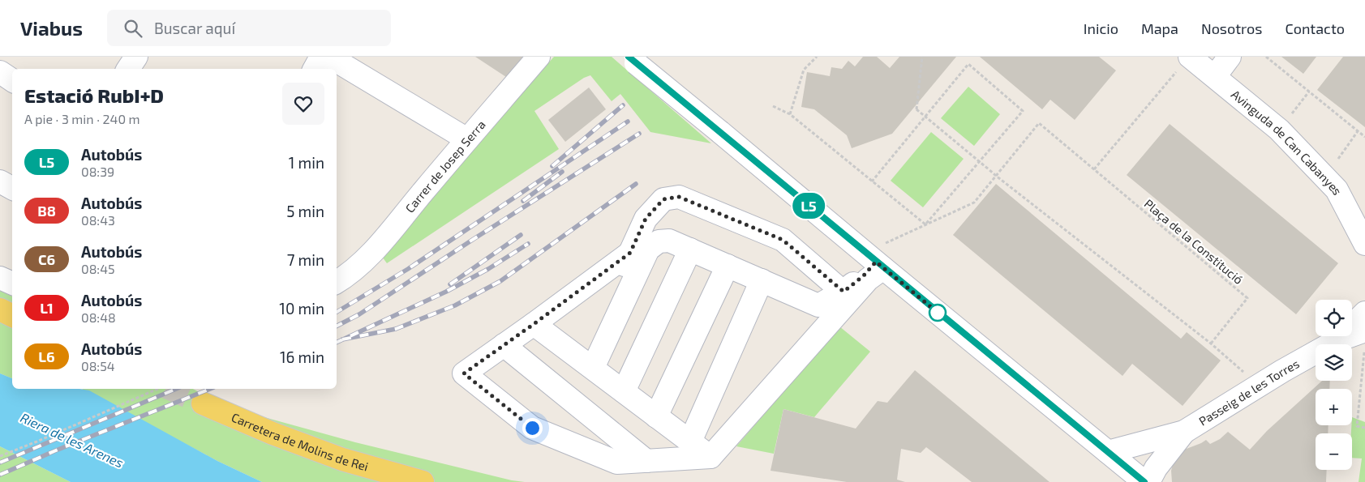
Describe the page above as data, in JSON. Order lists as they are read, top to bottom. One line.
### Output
{"streets":{"main road":["Carretera de Molins de Rei"],"street":["Avinguda de Can Cabanyes","Carrer de Josep Serra","Passeig de les Torres"],"path":["Plaça de la Constitució"]},"water":["Riera de les Arenes"],"lines":["bus line L5"],"page":{"header":"Viabus","search":"Buscar aquí","nav":["Inicio","Mapa","Nosotros","Contacto"],"on_map":"L5","heading":["Estació RubI+D","A pie · 3 min · 240 m"],"list":[{"mark":"L5","name":"Autobús","note":"08:39","value":"1 min"},{"mark":"B8","name":"Autobús","note":"08:43","value":"5 min"},{"mark":"C6","name":"Autobús","note":"08:45","value":"7 min"},{"mark":"L1","name":"Autobús","note":"08:48","value":"10 min"},{"mark":"L6","name":"Autobús","note":"08:54","value":"16 min"}],"map_buttons":["+","−"]}}
